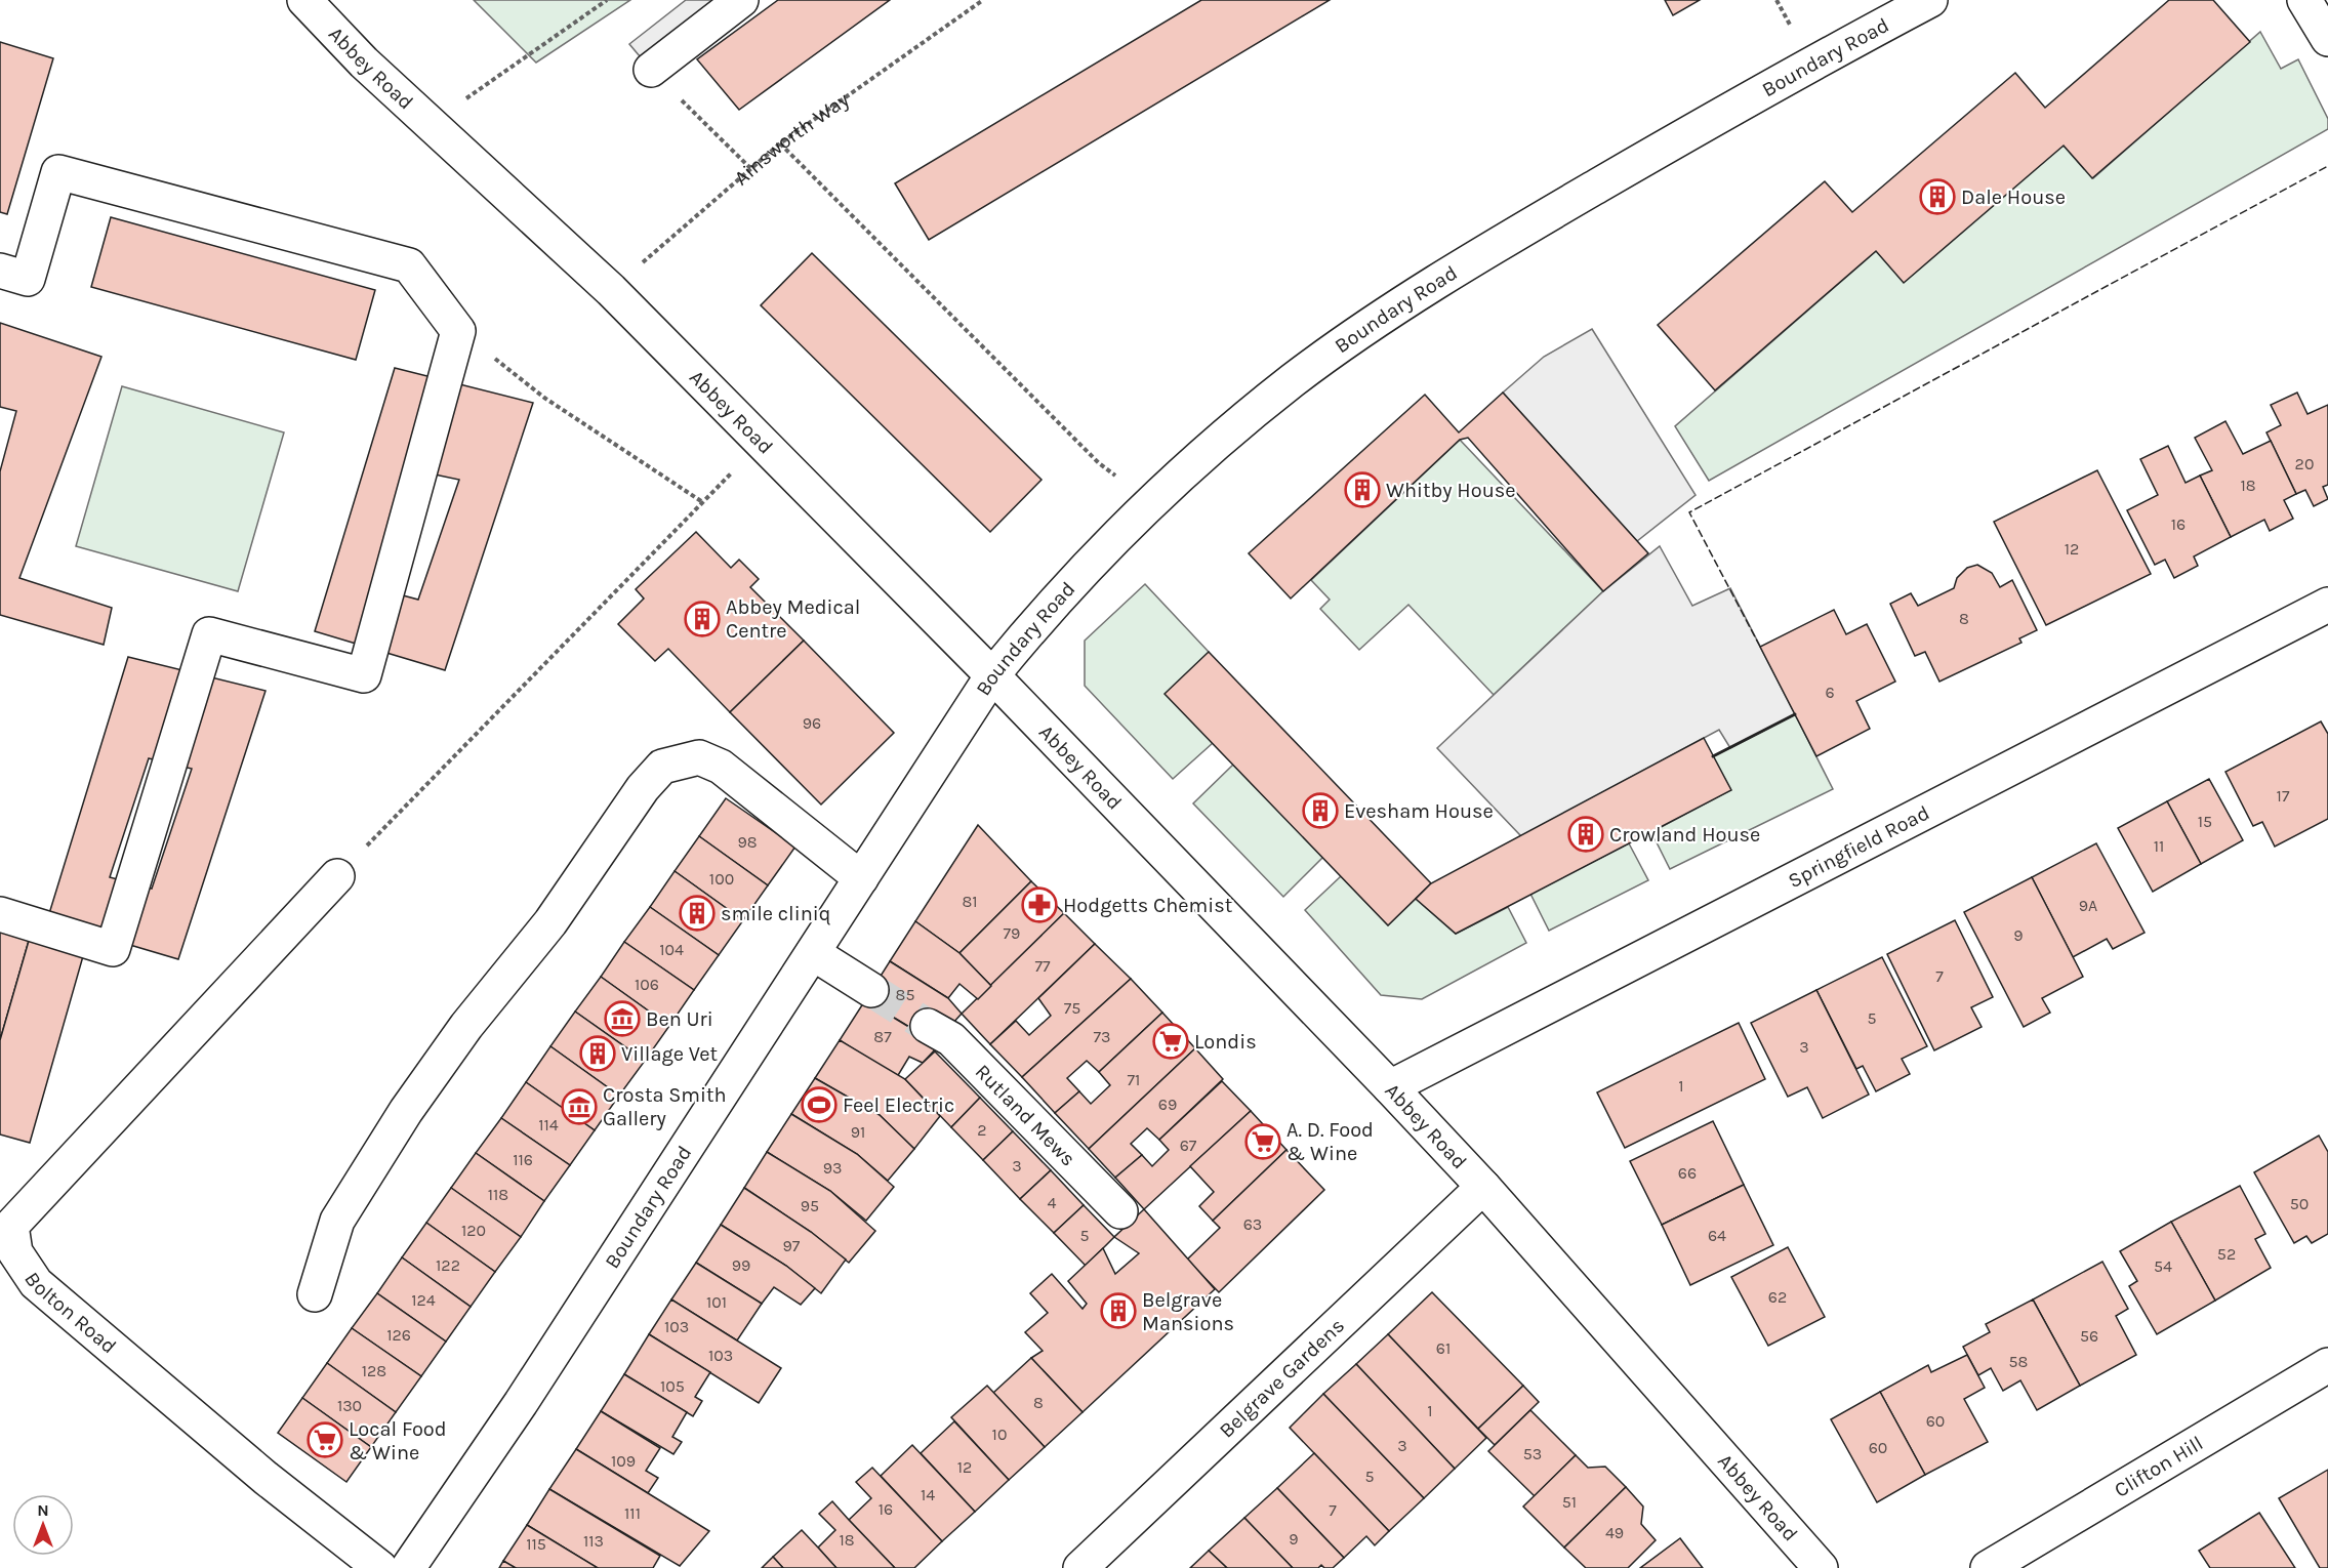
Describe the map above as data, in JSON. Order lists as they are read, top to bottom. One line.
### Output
{"streets":{"street":["Boundary Road","Abbey Road","Springfield Road","Rutland Mews","Bolton Road","Belgrave Gardens","Clifton Hill"],"path":["Ainsworth Way"]},"crossings":[["Boundary Road","Abbey Road"],["Abbey Road","Ainsworth Way"],["Abbey Road","Springfield Road"],["Abbey Road","Belgrave Gardens"]],"places":{"building":["Dale House","Whitby House","Abbey Medical Centre","Evesham House","Crowland House","smile cliniq","Village Vet","Belgrave Mansions"],"pharmacy":["Hodgetts Chemist"],"museum":["Ben Uri","Crosta Smith Gallery"],"supermarket":["Londis","A. D. Food & Wine","Local Food & Wine"],"sports":["Feel Electric"]},"house_numbers":["20","18","16","12","8","6","96","17","15","98","11","100","81","9A","79","9","104","77","7","106","85","75","5","87","73","3","71","1","69","114","2","91","67","116","3","93","66","118","4","50","95","63","120","5","64","97","52","122","99","54","62","124","101","103","126","56","61","103","58","128","105","8","130","1","60","10","3","60","53","109","12","5","14","51","16","7","111","49","9","18","113","115"],"north":"top"}
